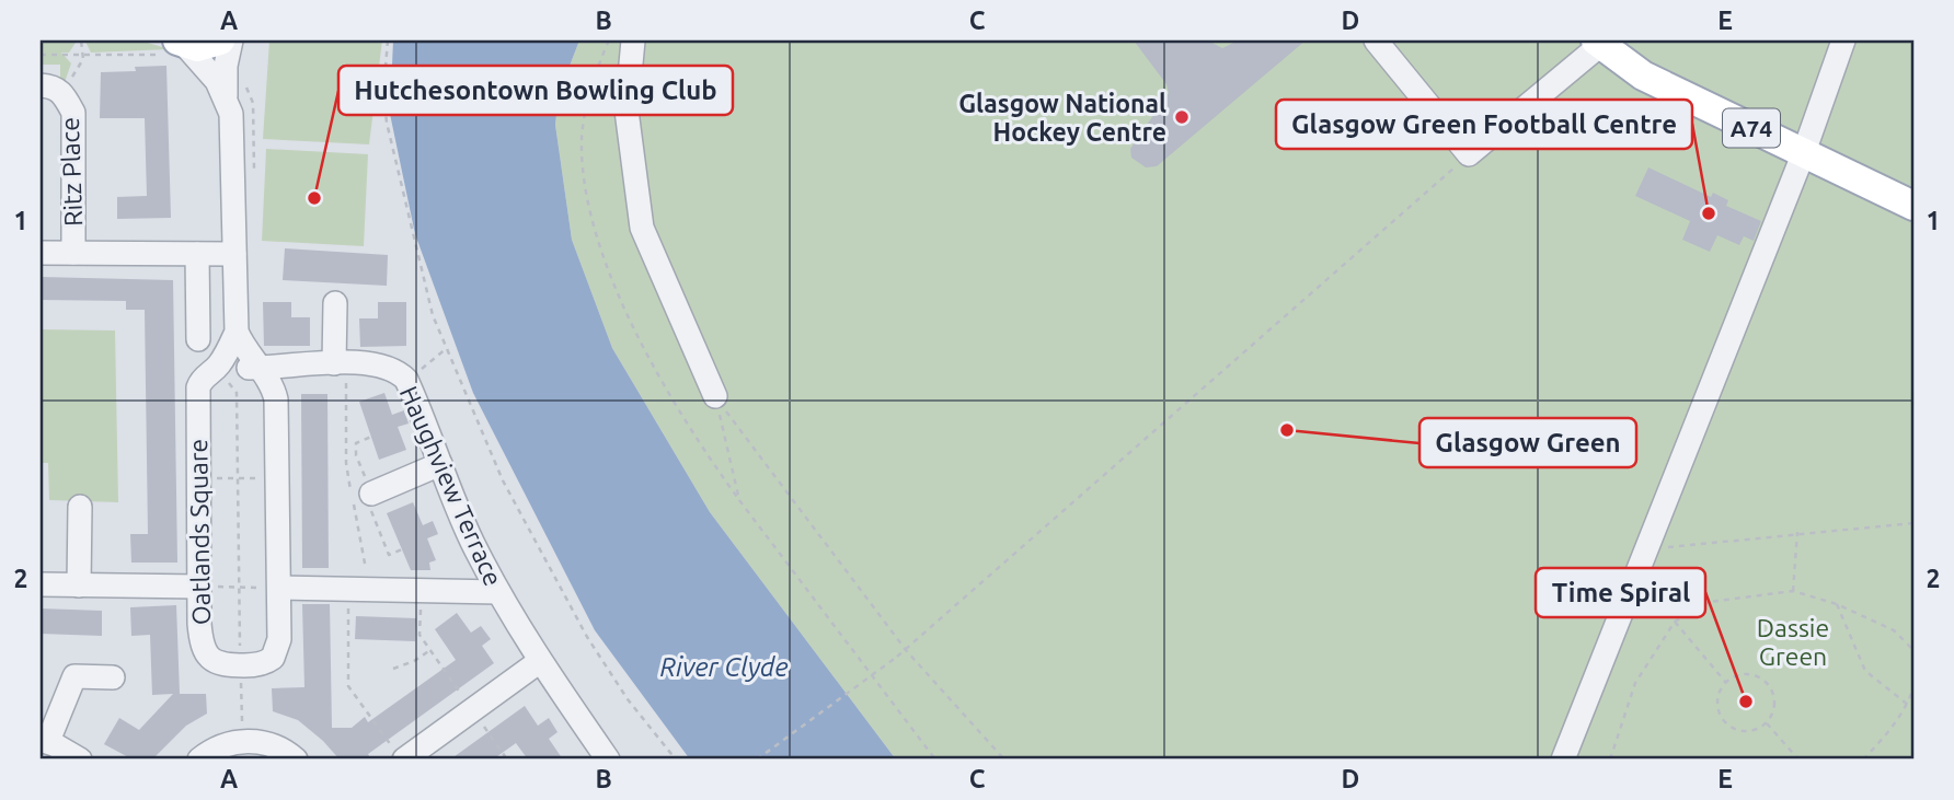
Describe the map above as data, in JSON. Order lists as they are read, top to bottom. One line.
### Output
{"streets":{"main road":["A74"],"street":["Ritz Place","Haughview Terrace","Oatlands Square"]},"water":["River Clyde"],"parks":["Dassie Green"],"places":["Glasgow National Hockey Centre","Hutchesontown Bowling Club","Glasgow Green Football Centre","Glasgow Green","Time Spiral"],"grid":{"columns":["A","B","C","D","E"],"rows":["1","2"]}}
